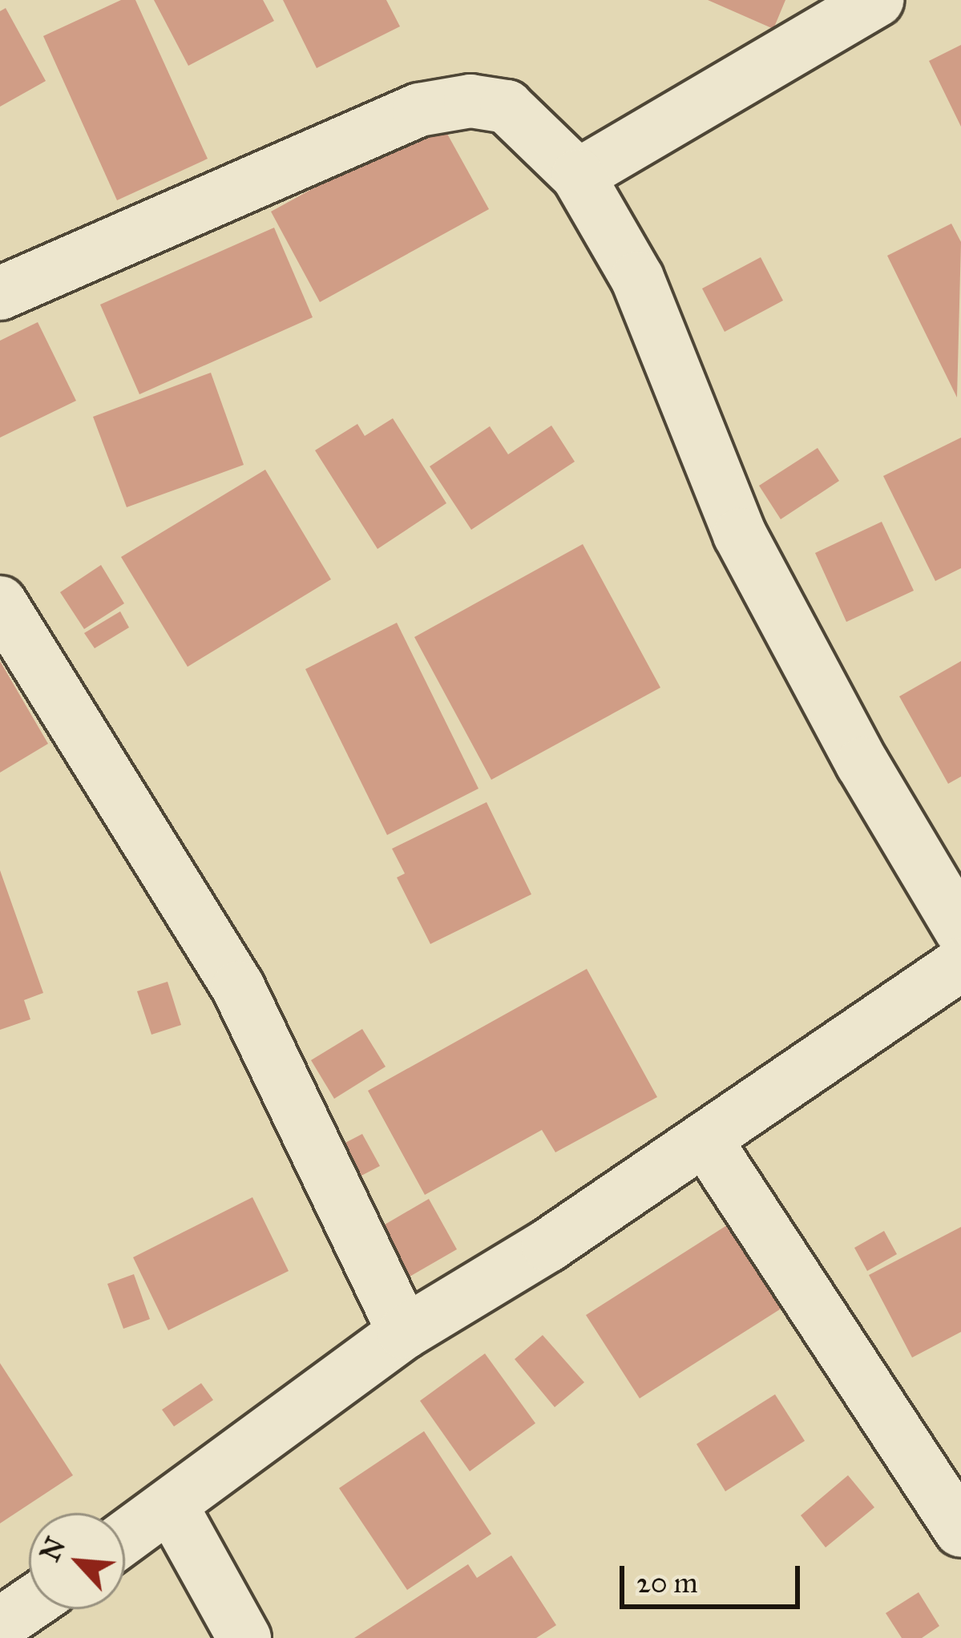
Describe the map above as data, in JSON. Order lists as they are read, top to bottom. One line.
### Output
{"scale_bar":"20 m","north":"top left"}
